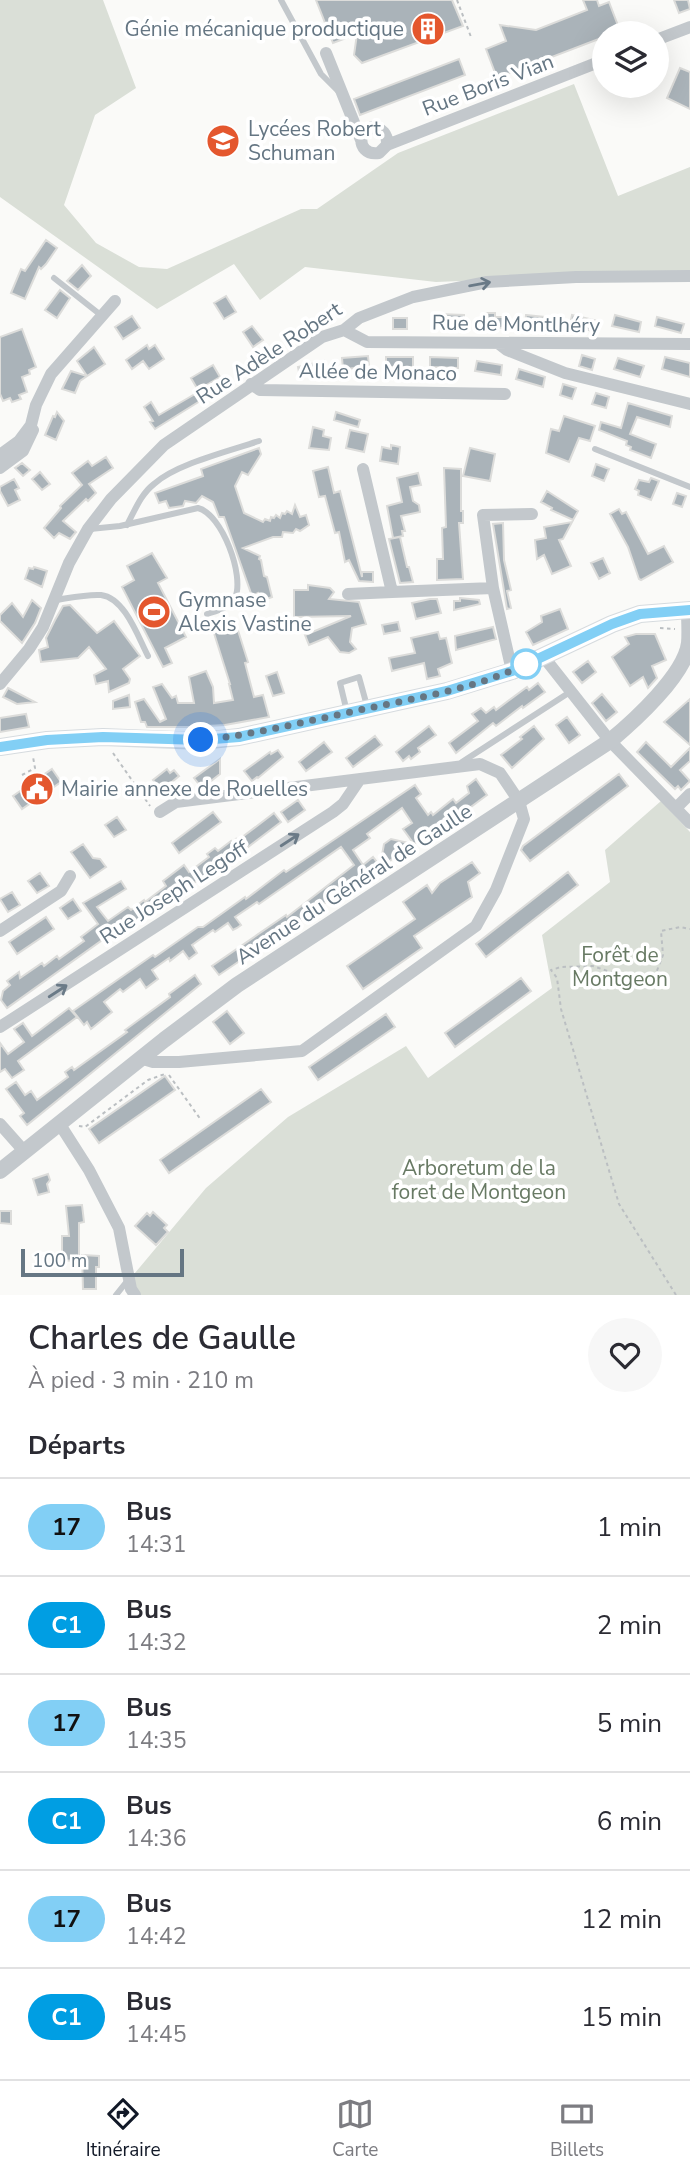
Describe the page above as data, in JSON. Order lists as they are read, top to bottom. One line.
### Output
{"streets":{"street":["Rue Boris Vian","Rue de Montlhéry","Rue Adèle Robert","Allée de Monaco","Avenue du Général de Gaulle","Rue Joseph Legoff"]},"crossings":[["Rue de Montlhéry","Rue Adèle Robert"],["Rue Adèle Robert","Allée de Monaco"]],"one_way":["Rue Adèle Robert","Rue Joseph Legoff"],"parks":["Forêt de Montgeon","Arboretum de la foret de Montgeon"],"places":{"building":["Génie mécanique productique"],"school or university":["Lycées Robert Schuman"],"sports":["Gymnase Alexis Vastine"],"public building":["Mairie annexe de Rouelles"]},"lines":["bus line 17"],"scale_bar":"100 m","page":{"scale":"100 m","heading":[["Charles de Gaulle","À pied · 3 min · 210 m"],"Départs"],"list":[{"mark":"17","name":"Bus","note":"14:31","value":"1 min"},{"mark":"C1","name":"Bus","note":"14:32","value":"2 min"},{"mark":"17","name":"Bus","note":"14:35","value":"5 min"},{"mark":"C1","name":"Bus","note":"14:36","value":"6 min"},{"mark":"17","name":"Bus","note":"14:42","value":"12 min"},{"mark":"C1","name":"Bus","note":"14:45","value":"15 min"}],"tabs":["Itinéraire","Carte","Billets"]}}
